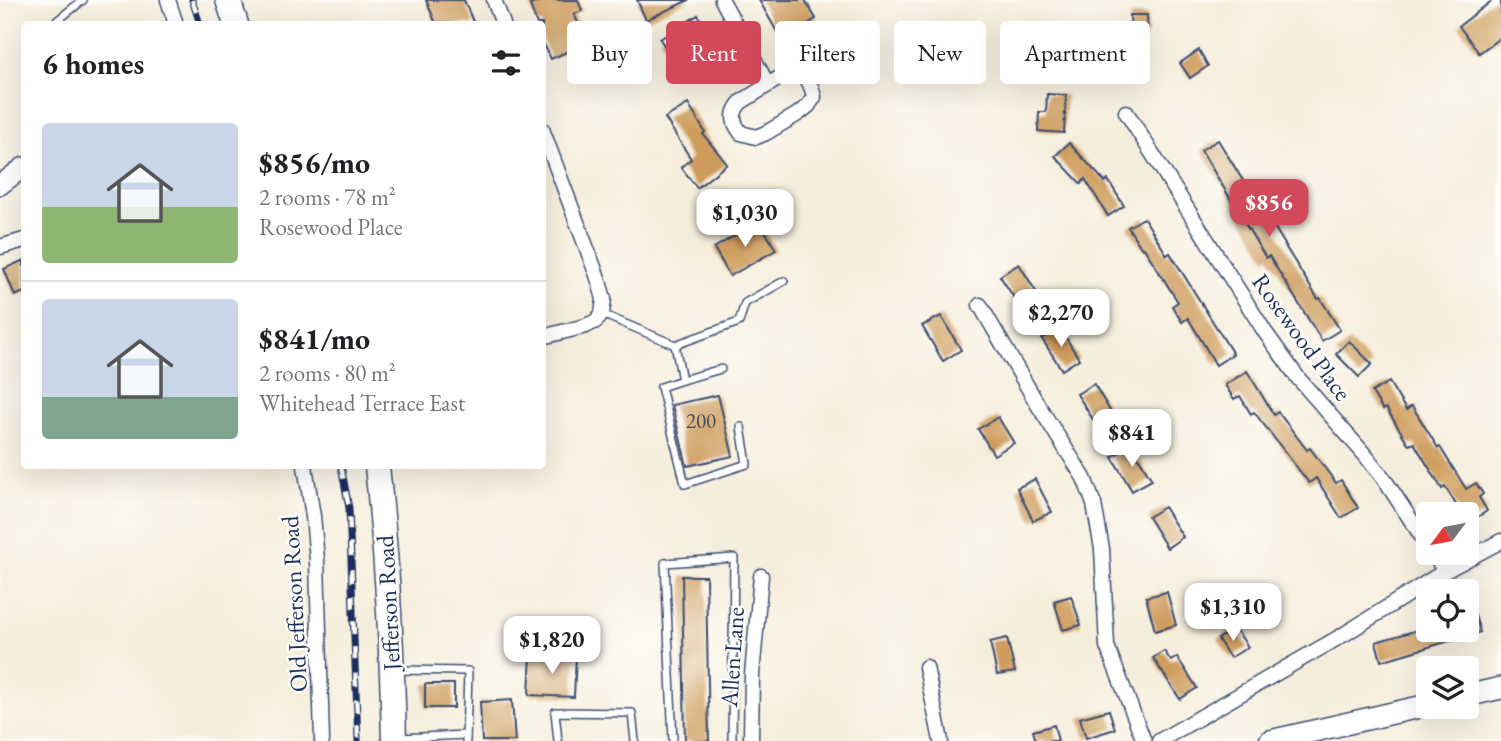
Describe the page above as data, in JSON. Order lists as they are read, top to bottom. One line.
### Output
{"streets":{"highway":["Jefferson Road"],"street":["Rosewood Place","Old Jefferson Road","Allen Lane"]},"house_numbers":["200"],"north":"bottom left","page":{"chip":["Buy","Rent","Filters","New","Apartment"],"heading":"6 homes","list":[{"name":"$856/mo","note":"2 rooms · 78 m² · Rosewood Place"},{"name":"$841/mo","note":"2 rooms · 80 m² · Whitehead Terrace East"}],"price":["$856","$1,030","$2,270","$841","$1,310","$1,820"]}}
